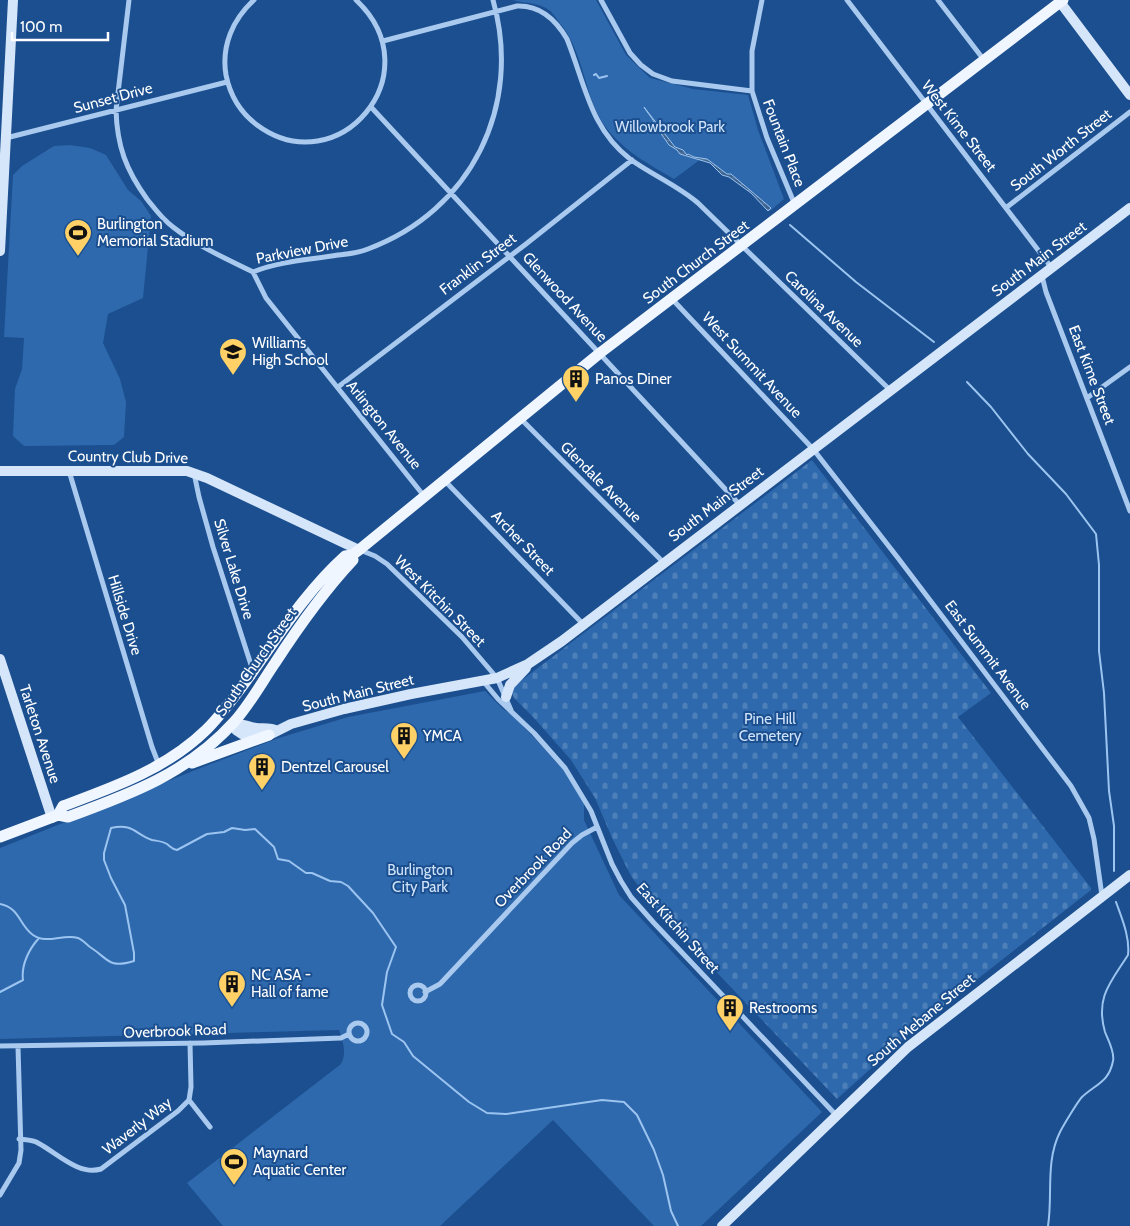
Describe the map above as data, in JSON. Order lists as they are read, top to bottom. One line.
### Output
{"streets":{"main road":["South Church Street"],"street":["Sunset Drive","West Kime Street","Fountain Place","South Worth Street","Parkview Drive","South Main Street","Franklin Street","Glenwood Avenue","Carolina Avenue","West Summit Avenue","East Kime Street","Arlington Avenue","Country Club Drive","Glendale Avenue","Archer Street","Silver Lake Drive","West Kitchin Street","Hillside Drive","East Summit Avenue","Tarleton Avenue","Overbrook Road","East Kitchin Street","South Mebane Street","Waverly Way"]},"crossings":[["Sunset Drive","Parkview Drive"],["West Kime Street","South Worth Street"],["West Kime Street","South Main Street"],["West Kime Street","South Church Street"],["Fountain Place","South Church Street"],["Parkview Drive","Glenwood Avenue"],["Parkview Drive","Carolina Avenue"],["Parkview Drive","Arlington Avenue"],["South Main Street","South Church Street"],["South Main Street","Glenwood Avenue"],["South Main Street","Carolina Avenue"],["South Main Street","West Summit Avenue"],["South Main Street","East Kime Street"],["South Main Street","Glendale Avenue"],["South Main Street","Archer Street"],["South Main Street","West Kitchin Street"],["South Main Street","East Summit Avenue"],["South Main Street","East Kitchin Street"],["South Church Street","Glenwood Avenue"],["South Church Street","Carolina Avenue"],["South Church Street","West Summit Avenue"],["South Church Street","Arlington Avenue"],["South Church Street","Country Club Drive"],["South Church Street","Glendale Avenue"],["South Church Street","Archer Street"],["South Church Street","Silver Lake Drive"],["South Church Street","West Kitchin Street"],["South Church Street","Hillside Drive"],["South Church Street","Tarleton Avenue"],["Franklin Street","Glenwood Avenue"],["Franklin Street","Carolina Avenue"],["Franklin Street","Arlington Avenue"],["West Summit Avenue","East Summit Avenue"],["Country Club Drive","Silver Lake Drive"],["Country Club Drive","West Kitchin Street"],["Country Club Drive","Hillside Drive"],["West Kitchin Street","East Kitchin Street"],["East Summit Avenue","South Mebane Street"],["Overbrook Road","East Kitchin Street"],["Overbrook Road","Waverly Way"],["East Kitchin Street","South Mebane Street"]],"parks":["Willowbrook Park","Pine Hill Cemetery","Burlington City Park"],"places":{"sports":["Burlington Memorial Stadium","Maynard Aquatic Center"],"school or university":["Williams High School"],"building":["Panos Diner","YMCA","Dentzel Carousel","NC ASA - Hall of fame","Restrooms"]},"scale_bar":"100 m"}
